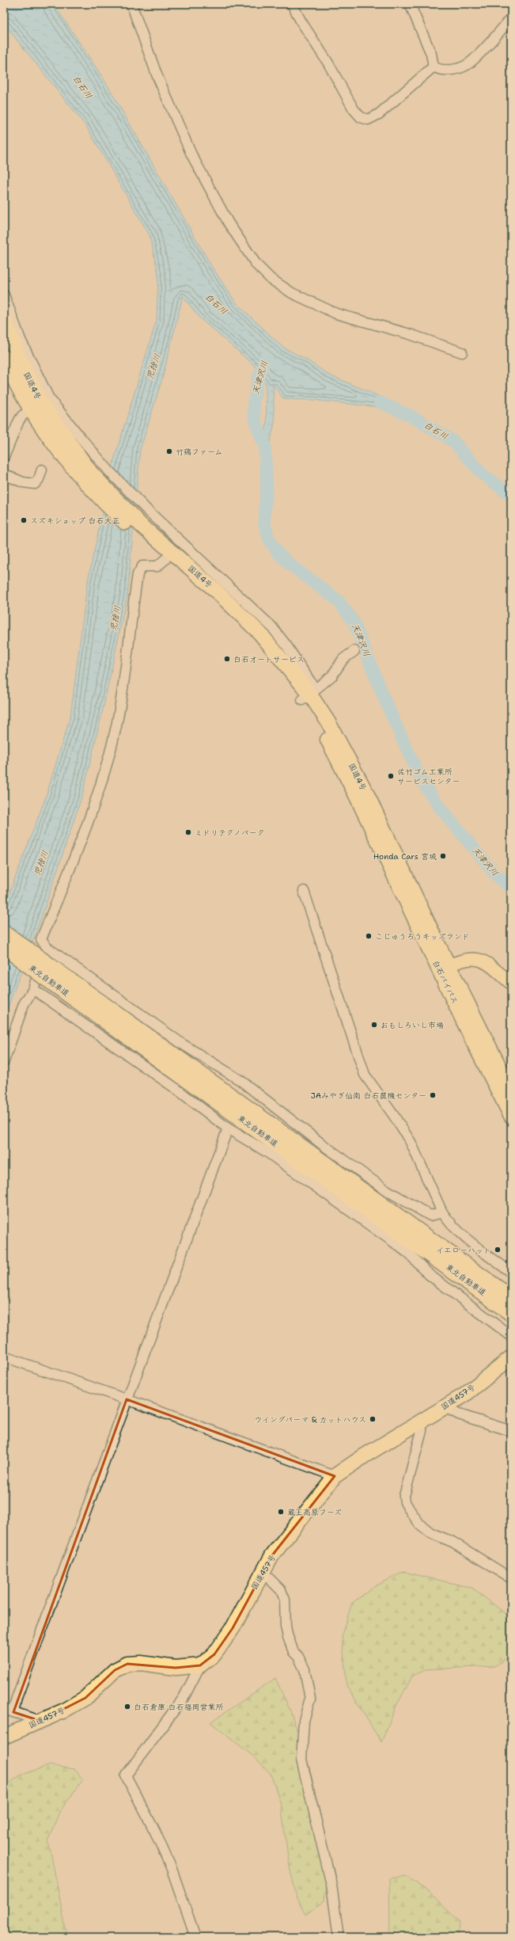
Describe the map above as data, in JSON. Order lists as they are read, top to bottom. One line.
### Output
{"streets":{"highway":["国道4号","東北自動車道","白石バイパス","国道457号"]},"crossings":[["国道4号","白石バイパス"]],"water":["白石川","児捨川","天津沢川"],"places":["竹鶏ファーム","スズキショップ 白石大正","白石オートサービス","佐竹ゴム工業所 サービスセンター","ミドリテクノパーク","Honda Cars 宮城","こじゅうろうキッズランド","おもしろいし市場","JAみやぎ仙南 白石農機センター","イエローハット","ウイングパーマ & カットハウス","蔵王高原フーズ","白石倉庫 白石福岡営業所"]}
